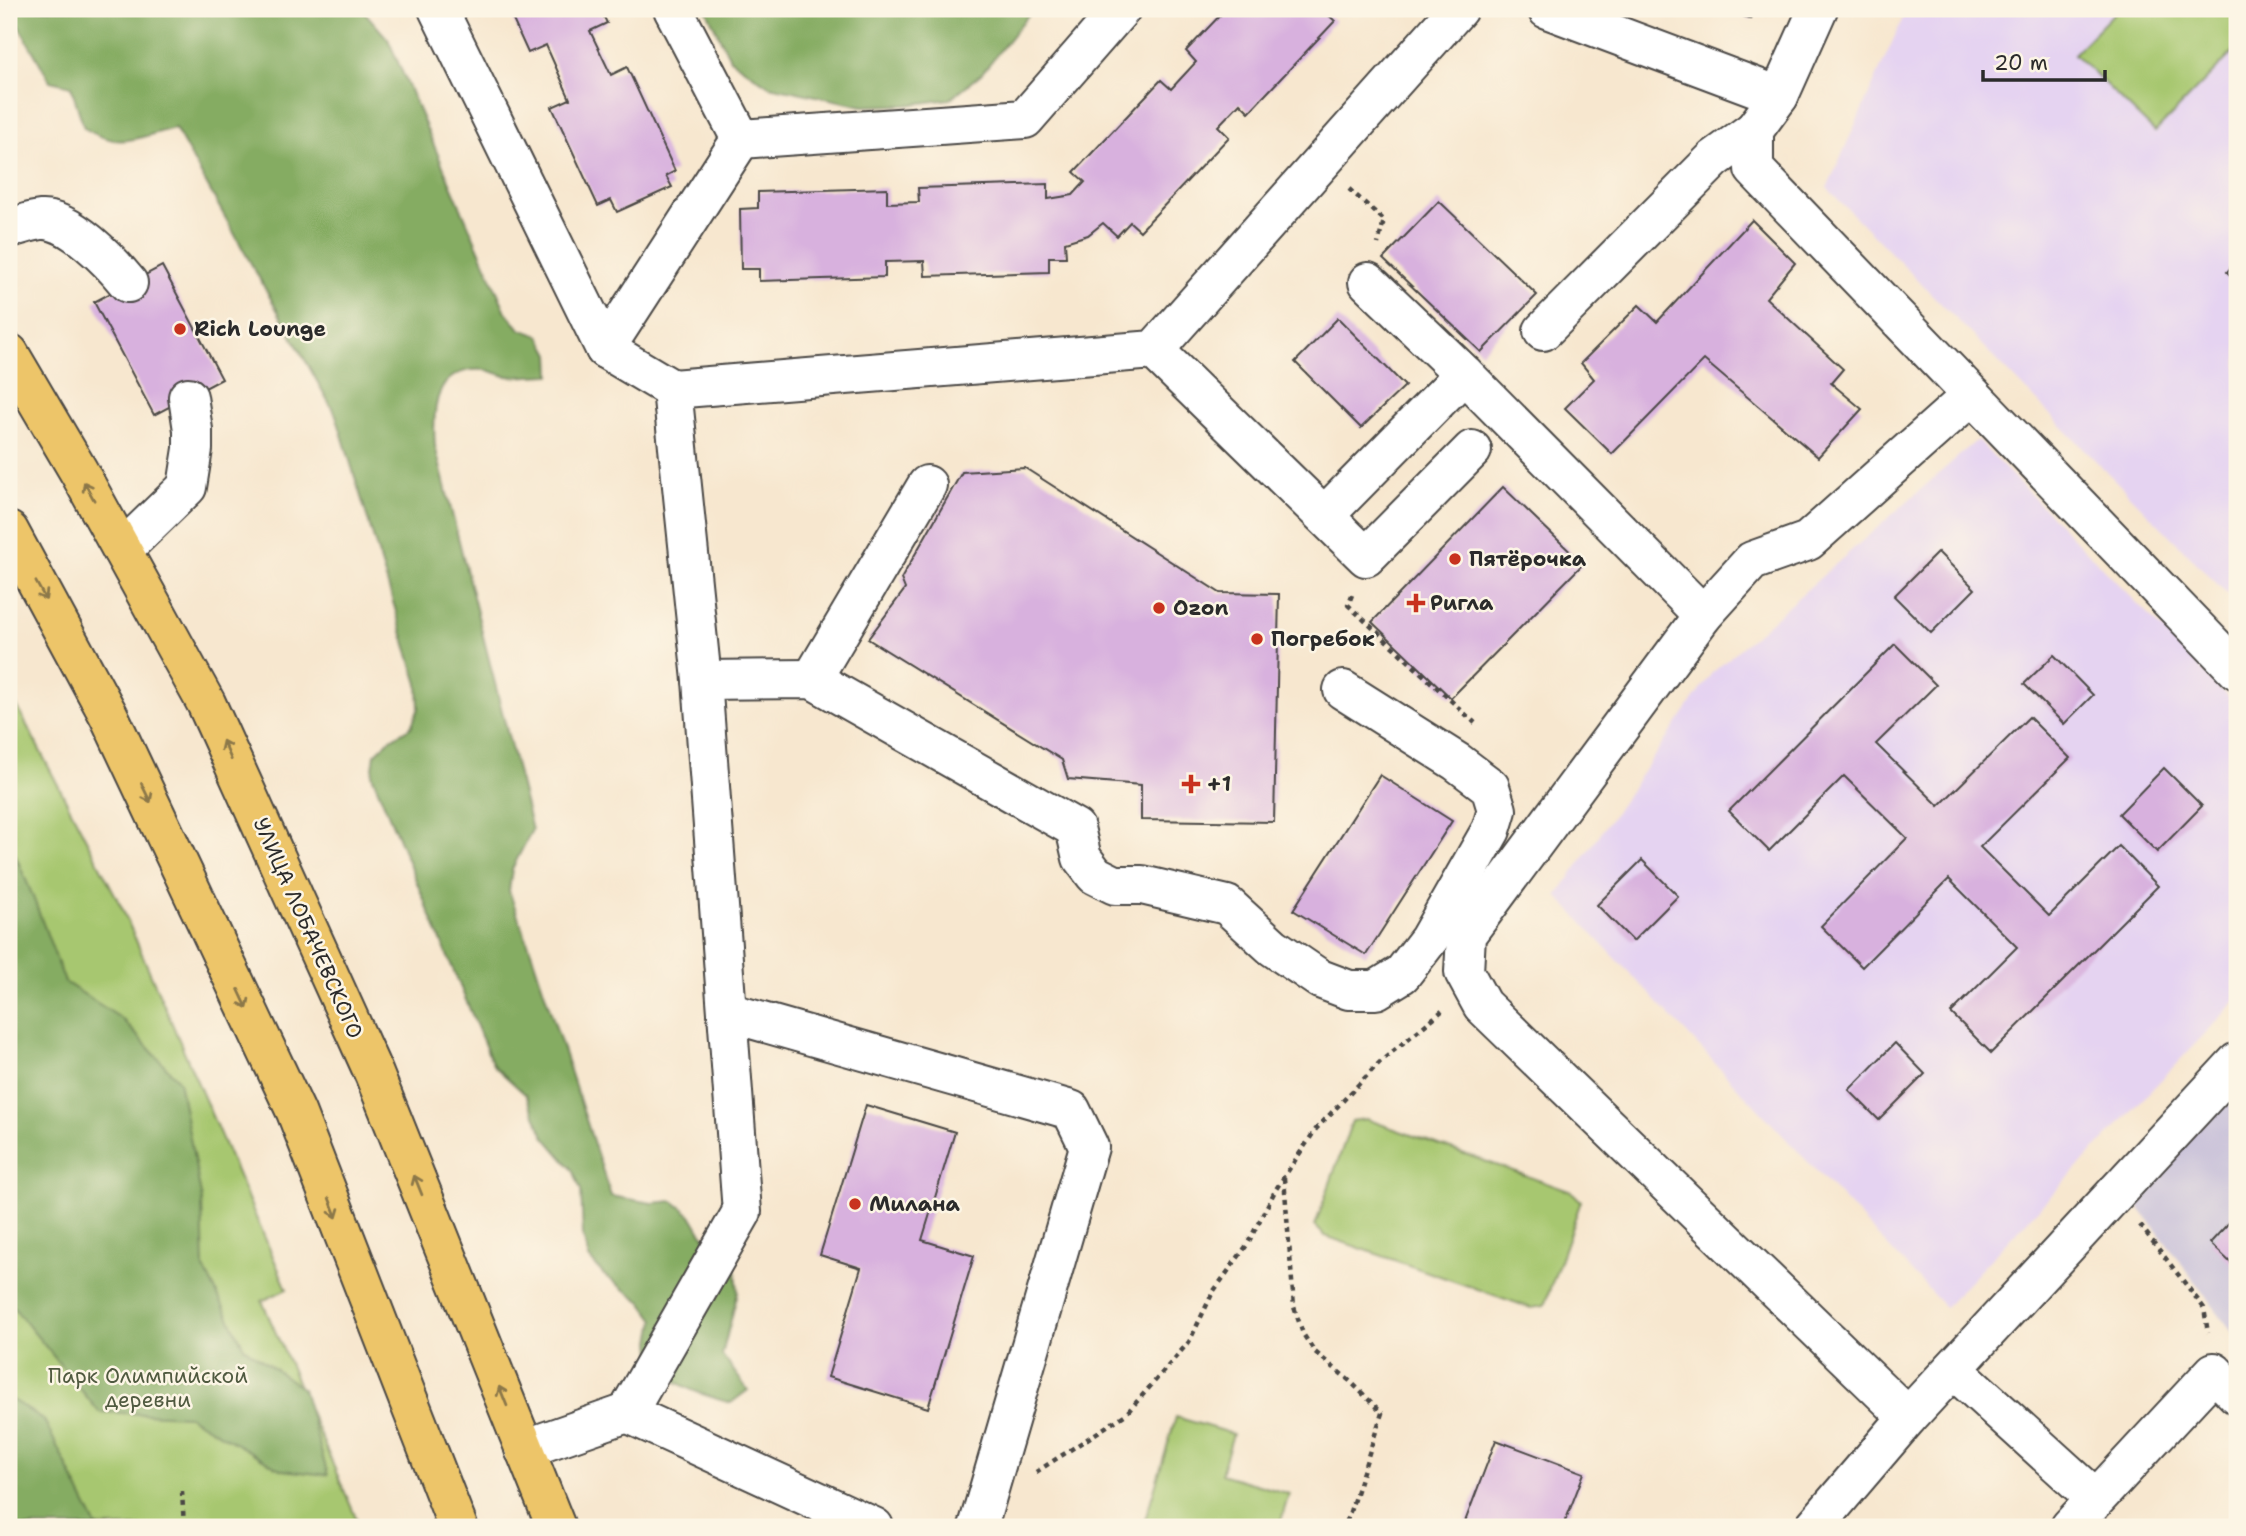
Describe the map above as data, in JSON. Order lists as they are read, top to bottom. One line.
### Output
{"streets":{"main road":["УЛИЦА ЛОБАЧЕВСКОГО"]},"parks":["Парк Олимпийской деревни"],"places":{"other":["Rich Lounge","Пятёрочка","Ozon","Погребок","Милана"],"health":["Ригла","+1"]},"scale_bar":"20 m"}
